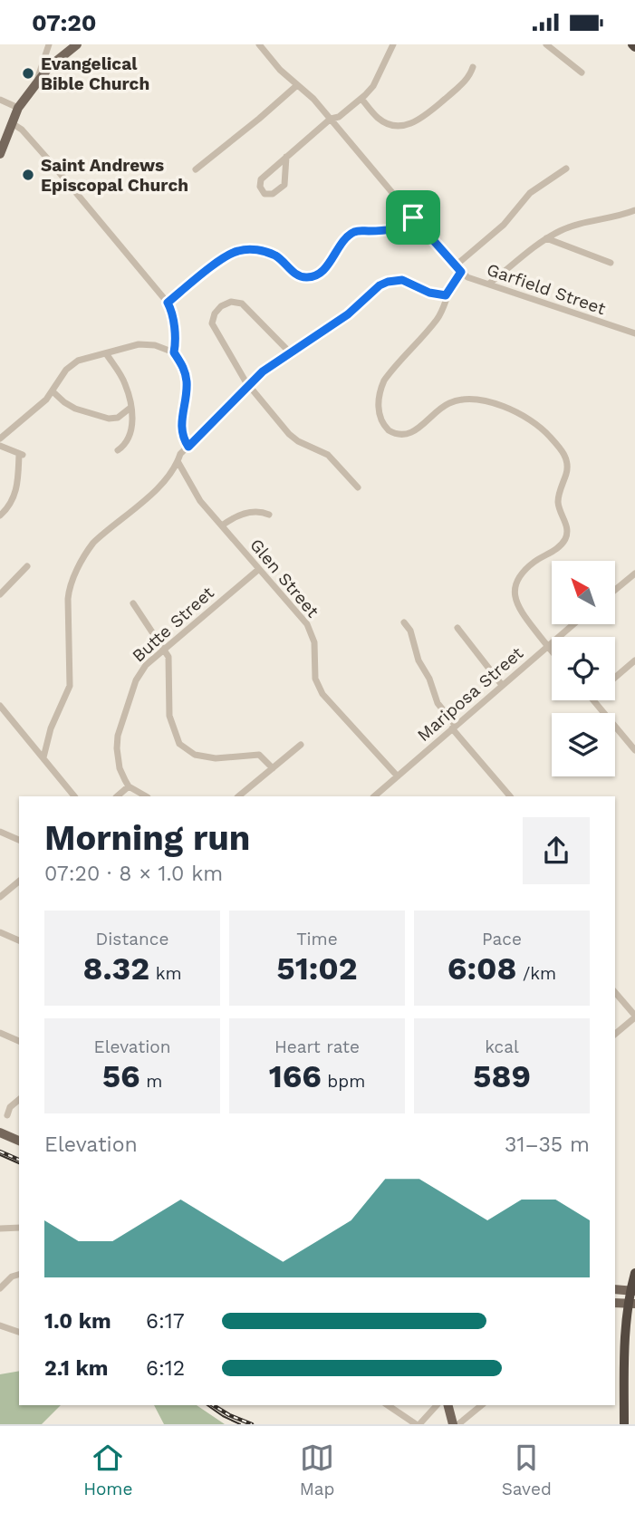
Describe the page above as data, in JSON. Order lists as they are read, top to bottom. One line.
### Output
{"streets":{"street":["Garfield Street","Glen Street","Butte Street","Mariposa Street"]},"crossings":[["Glen Street","Butte Street"],["Glen Street","Mariposa Street"]],"places":["Evangelical Bible Church","Saint Andrews Episcopal Church"],"north":"top left","page":{"status":"07:20","heading":["Morning run","07:20 · 8 × 1.0 km"],"stats":[["Distance","8.32 km"],["Time","51:02"],["Pace","6:08 /km"],["Elevation","56 m"],["Heart rate","166 bpm"],["kcal","589"]],"chart":["Elevation","31–35 m"],"list":[{"name":"1.0 km","note":"6:17"},{"name":"2.1 km","note":"6:12"}],"tabs":["Home","Map","Saved"]}}
